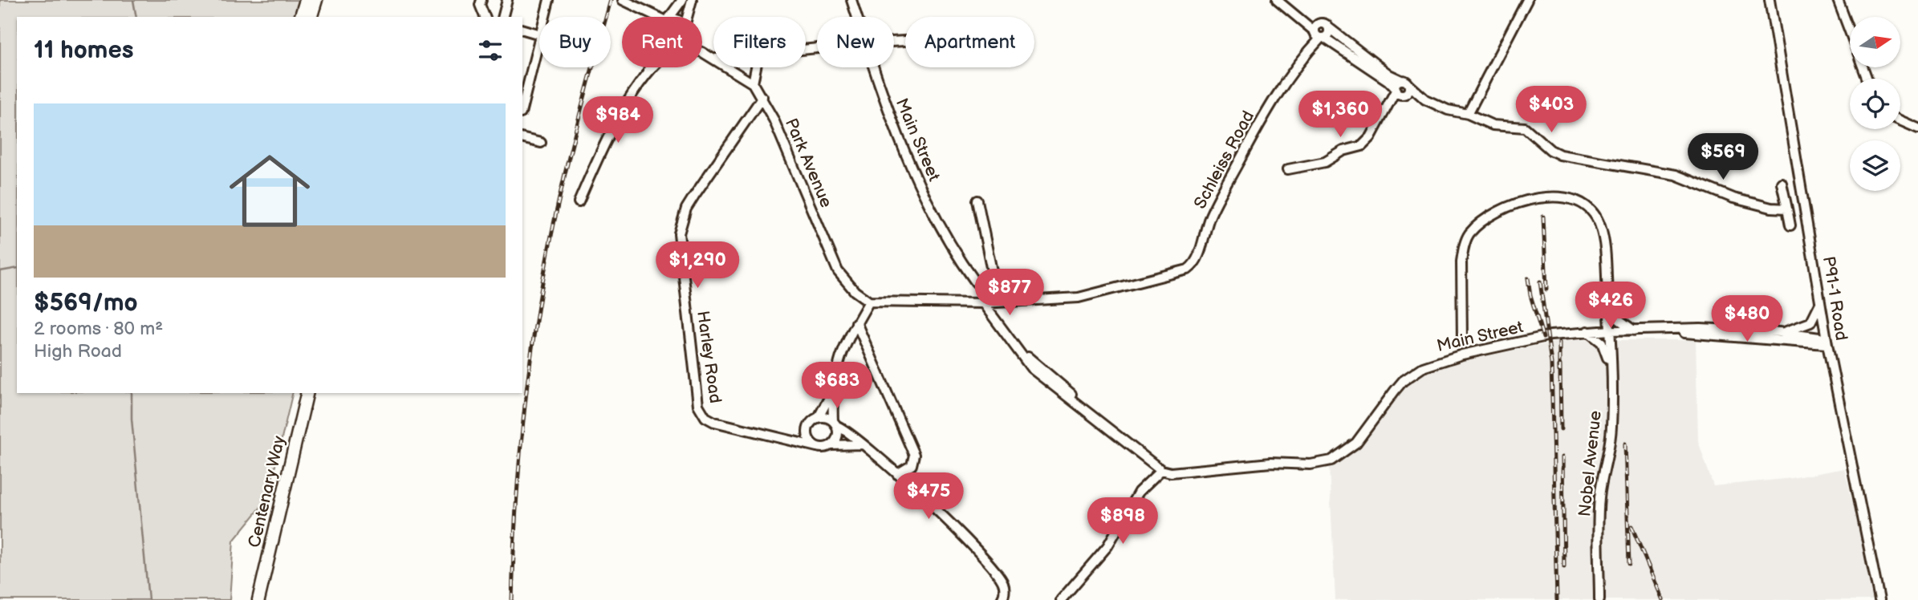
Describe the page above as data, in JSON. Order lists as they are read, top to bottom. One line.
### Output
{"streets":{"main road":["Centenary Way"],"street":["Main Street","Schleiss Road","Park Avenue","P91-1 Road","Harley Road","Nobel Avenue"]},"crossings":[["Main Street","P91-1 Road"],["Main Street","Nobel Avenue"],["Park Avenue","Harley Road"]],"north":"right","page":{"chip":["Buy","Rent","Filters","New","Apartment"],"heading":"11 homes","list":[{"name":"$569/mo","note":"2 rooms · 80 m² · High Road"}],"price":["$403","$1,360","$984","$569","$1,290","$877","$426","$480","$683","$475","$898"]}}
